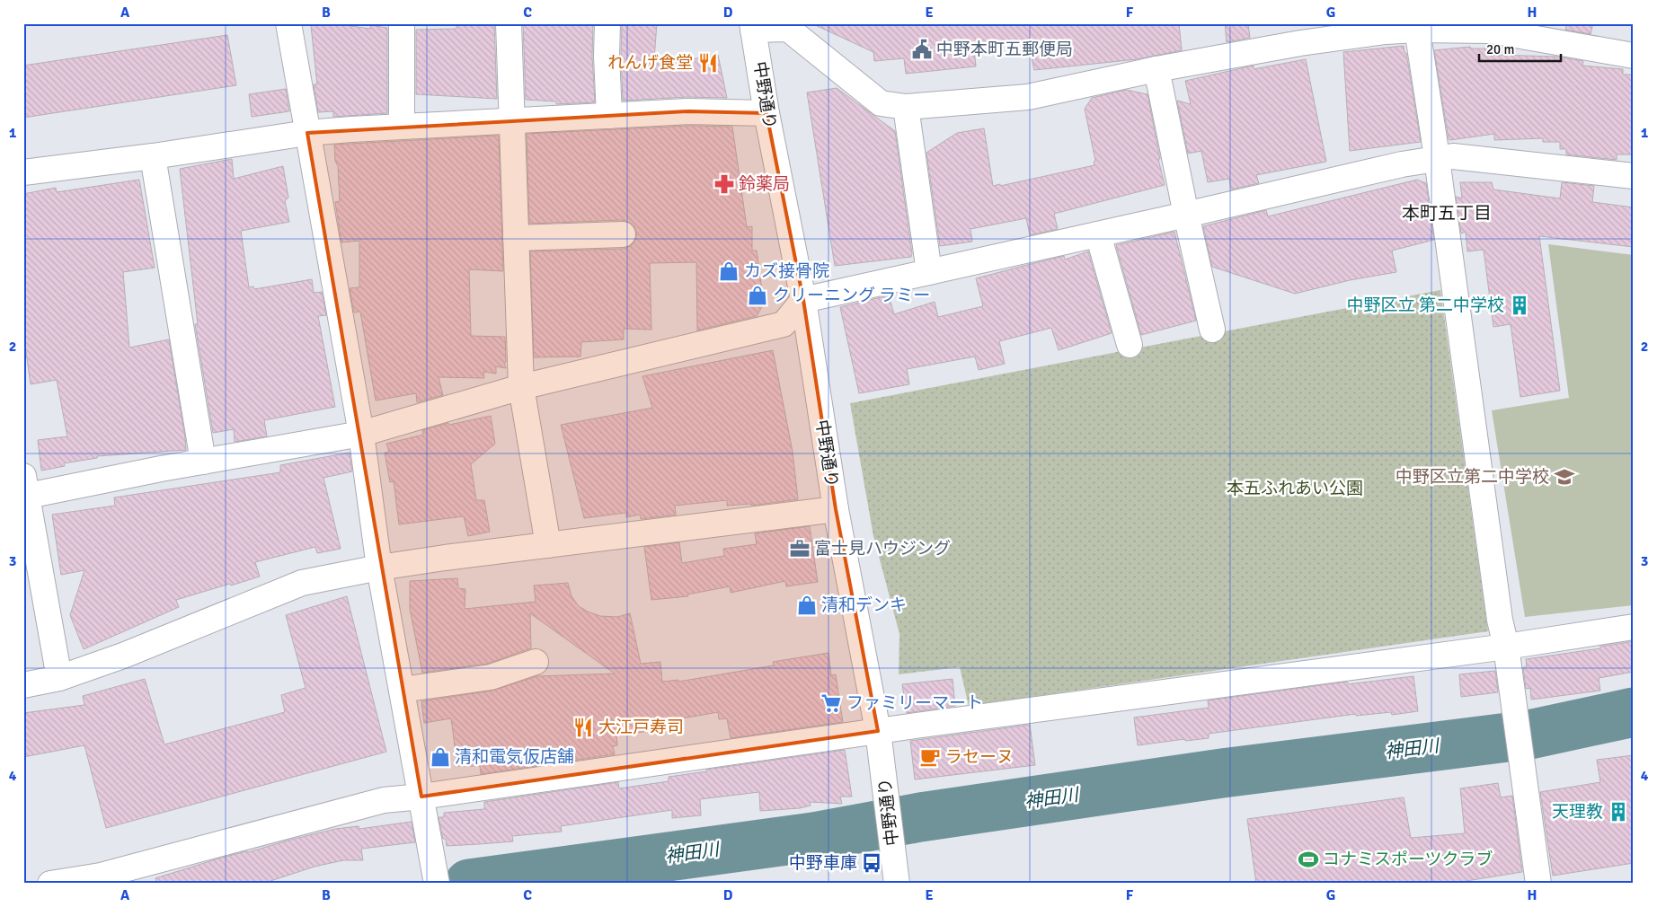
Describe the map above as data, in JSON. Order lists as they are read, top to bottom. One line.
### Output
{"streets":{"street":["中野通り"]},"districts":["本町五丁目"],"water":["神田川"],"parks":["本五ふれあい公園"],"places":{"public building":["中野本町五郵便局"],"restaurant":["れんげ食堂","大江戸寿司"],"pharmacy":["鈴薬局"],"shop":["カズ接骨院","クリーニング ラミー","清和デンキ","清和電気仮店舗"],"building":["中野区立 第二中学校","天理教"],"school or university":["中野区立第二中学校"],"office":["富士見ハウジング"],"supermarket":["ファミリーマート"],"cafe":["ラセーヌ"],"sports":["コナミスポーツクラブ"],"bus stop":["中野車庫"]},"scale_bar":"20 m","grid":{"columns":["A","B","C","D","E","F","G","H"],"rows":["1","2","3","4"]}}
